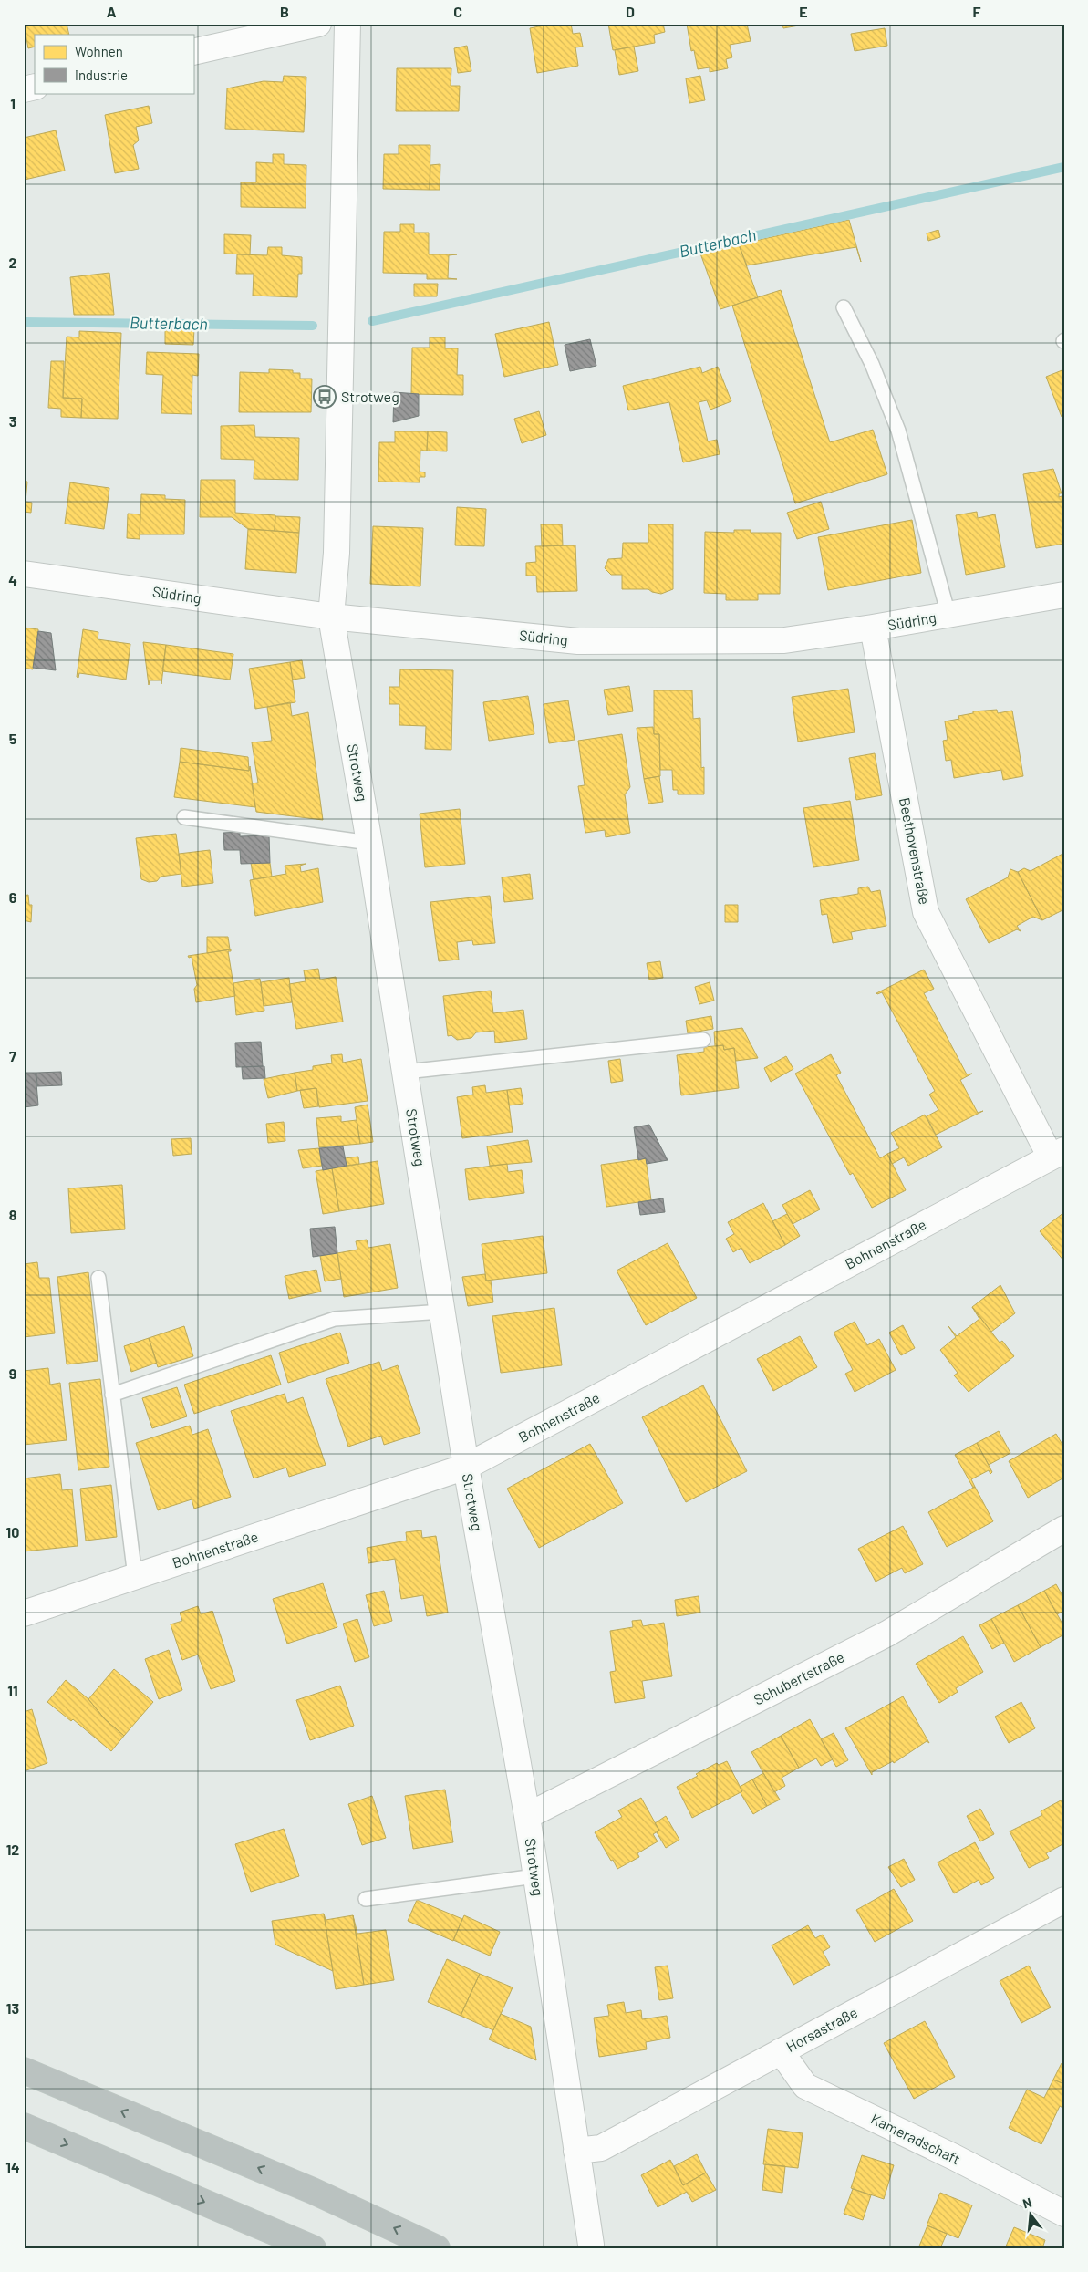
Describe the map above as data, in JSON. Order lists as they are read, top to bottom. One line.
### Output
{"streets":{"street":["Südring","Strotweg","Beethovenstraße","Bohnenstraße","Schubertstraße","Horsastraße","Kameradschaft"]},"crossings":[["Südring","Strotweg"],["Südring","Beethovenstraße"],["Strotweg","Bohnenstraße"],["Strotweg","Schubertstraße"],["Strotweg","Horsastraße"],["Beethovenstraße","Bohnenstraße"],["Horsastraße","Kameradschaft"]],"water":["Butterbach"],"places":{"bus stop":["Strotweg"]},"legend":["Wohnen","Industrie"],"north":"top","grid":{"columns":["A","B","C","D","E","F"],"rows":["1","2","3","4","5","6","7","8","9","10","11","12","13","14"]}}
